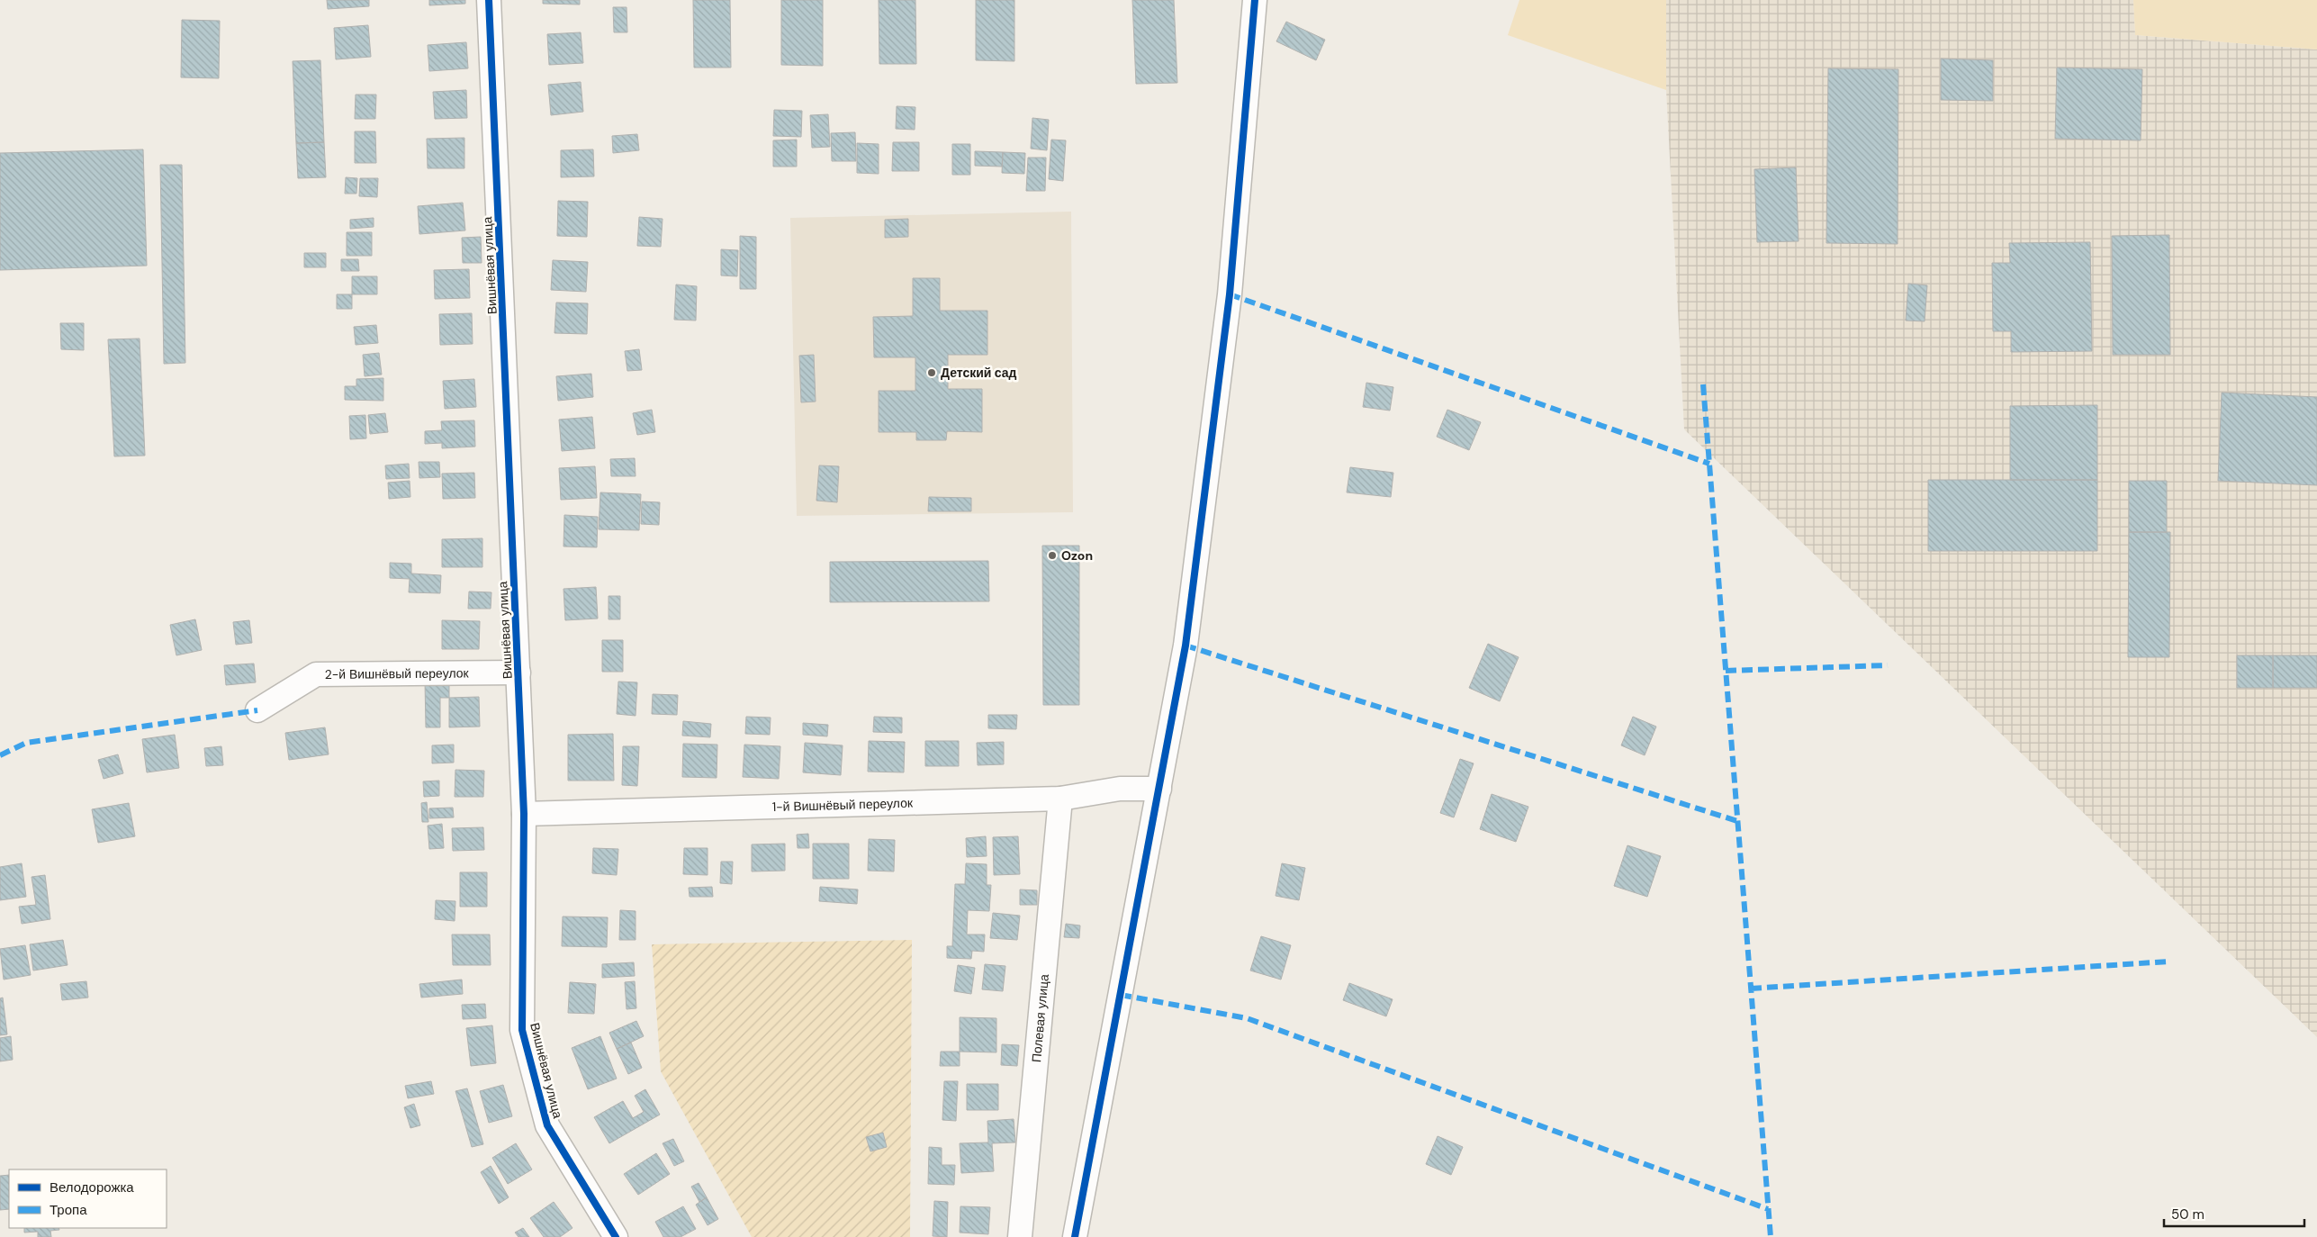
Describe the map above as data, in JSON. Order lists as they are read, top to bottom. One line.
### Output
{"streets":{"street":["Вишнёвая улица","2-й Вишнёвый переулок","1-й Вишнёвый переулок","Полевая улица"]},"crossings":[["Вишнёвая улица","2-й Вишнёвый переулок"],["Вишнёвая улица","1-й Вишнёвый переулок"],["1-й Вишнёвый переулок","Полевая улица"]],"places":["Детский сад","Ozon"],"legend":["Велодорожка","Тропа"],"scale_bar":"50 m"}
